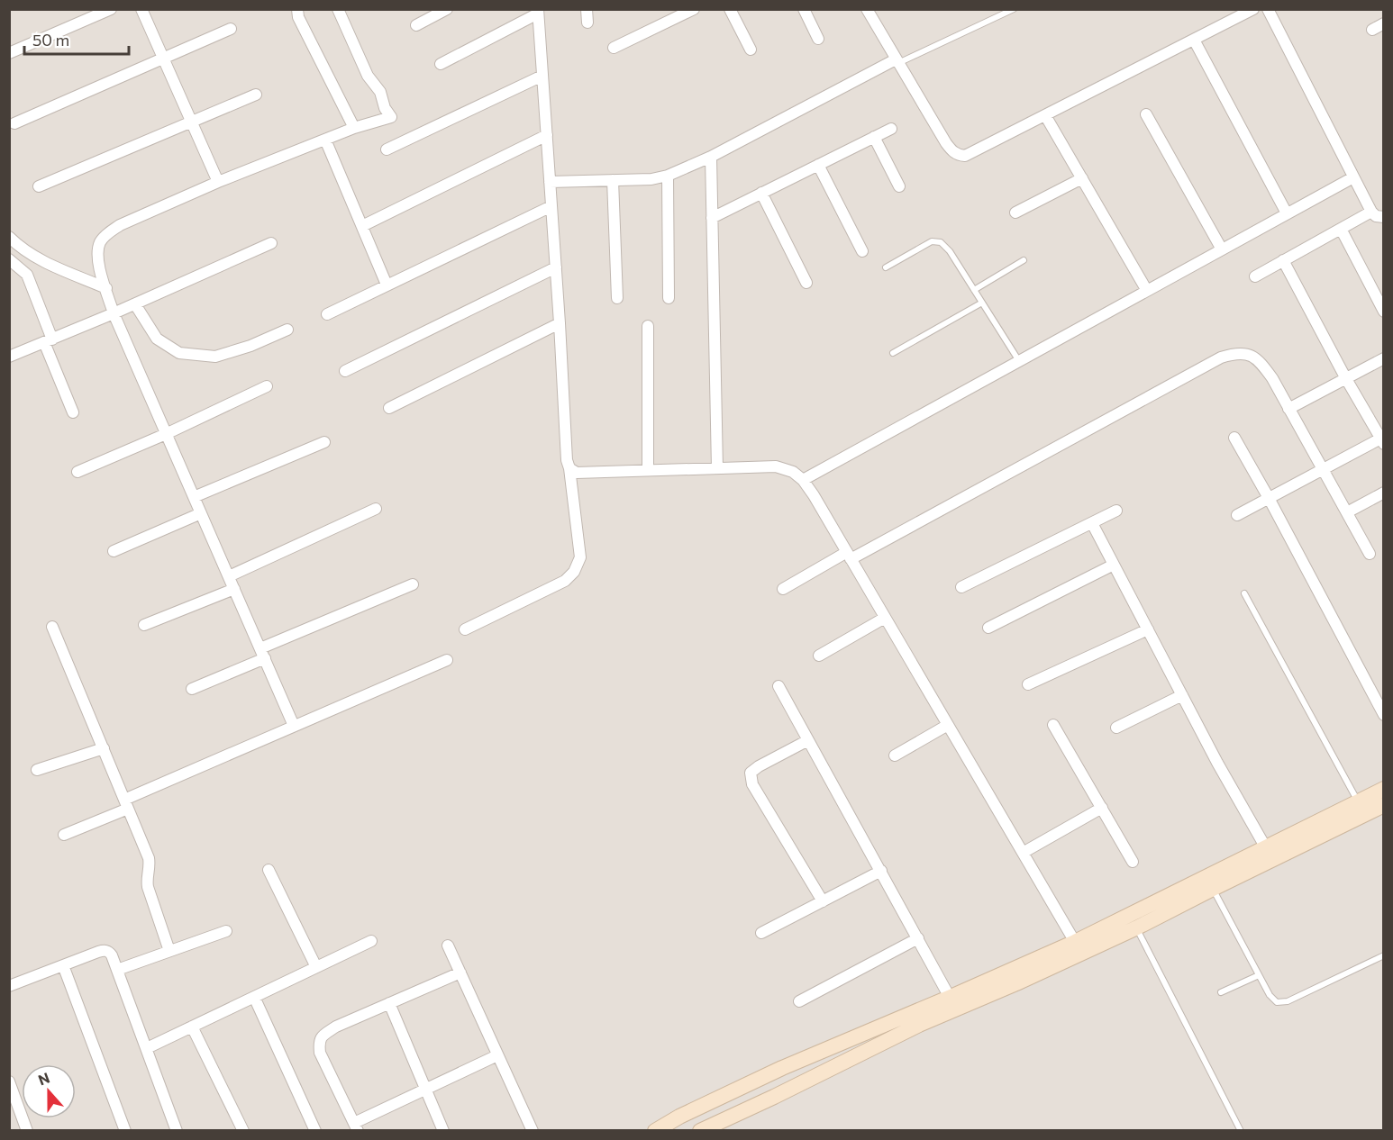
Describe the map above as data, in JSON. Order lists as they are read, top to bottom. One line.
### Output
{"scale_bar":"50 m","north":"top"}
